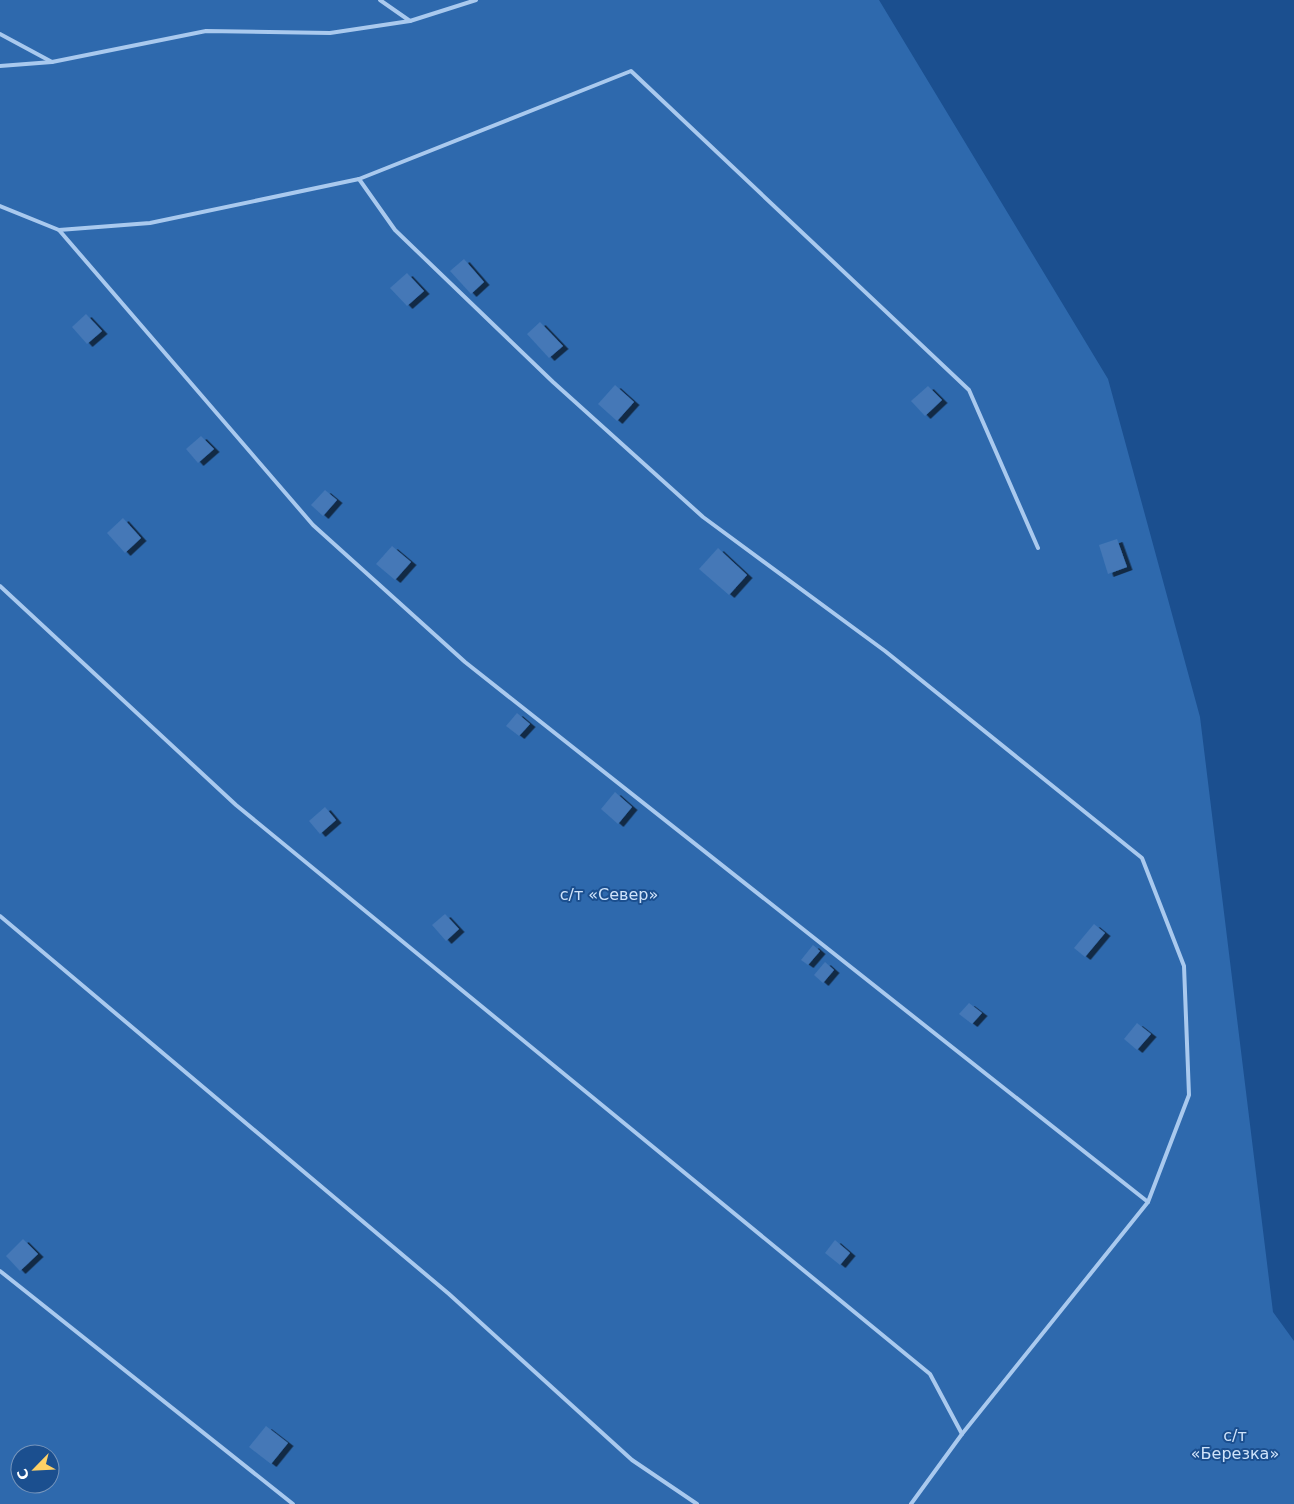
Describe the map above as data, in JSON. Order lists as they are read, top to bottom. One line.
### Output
{"parks":["с/т «Север»","с/т «Березка»"],"north":"bottom left"}
